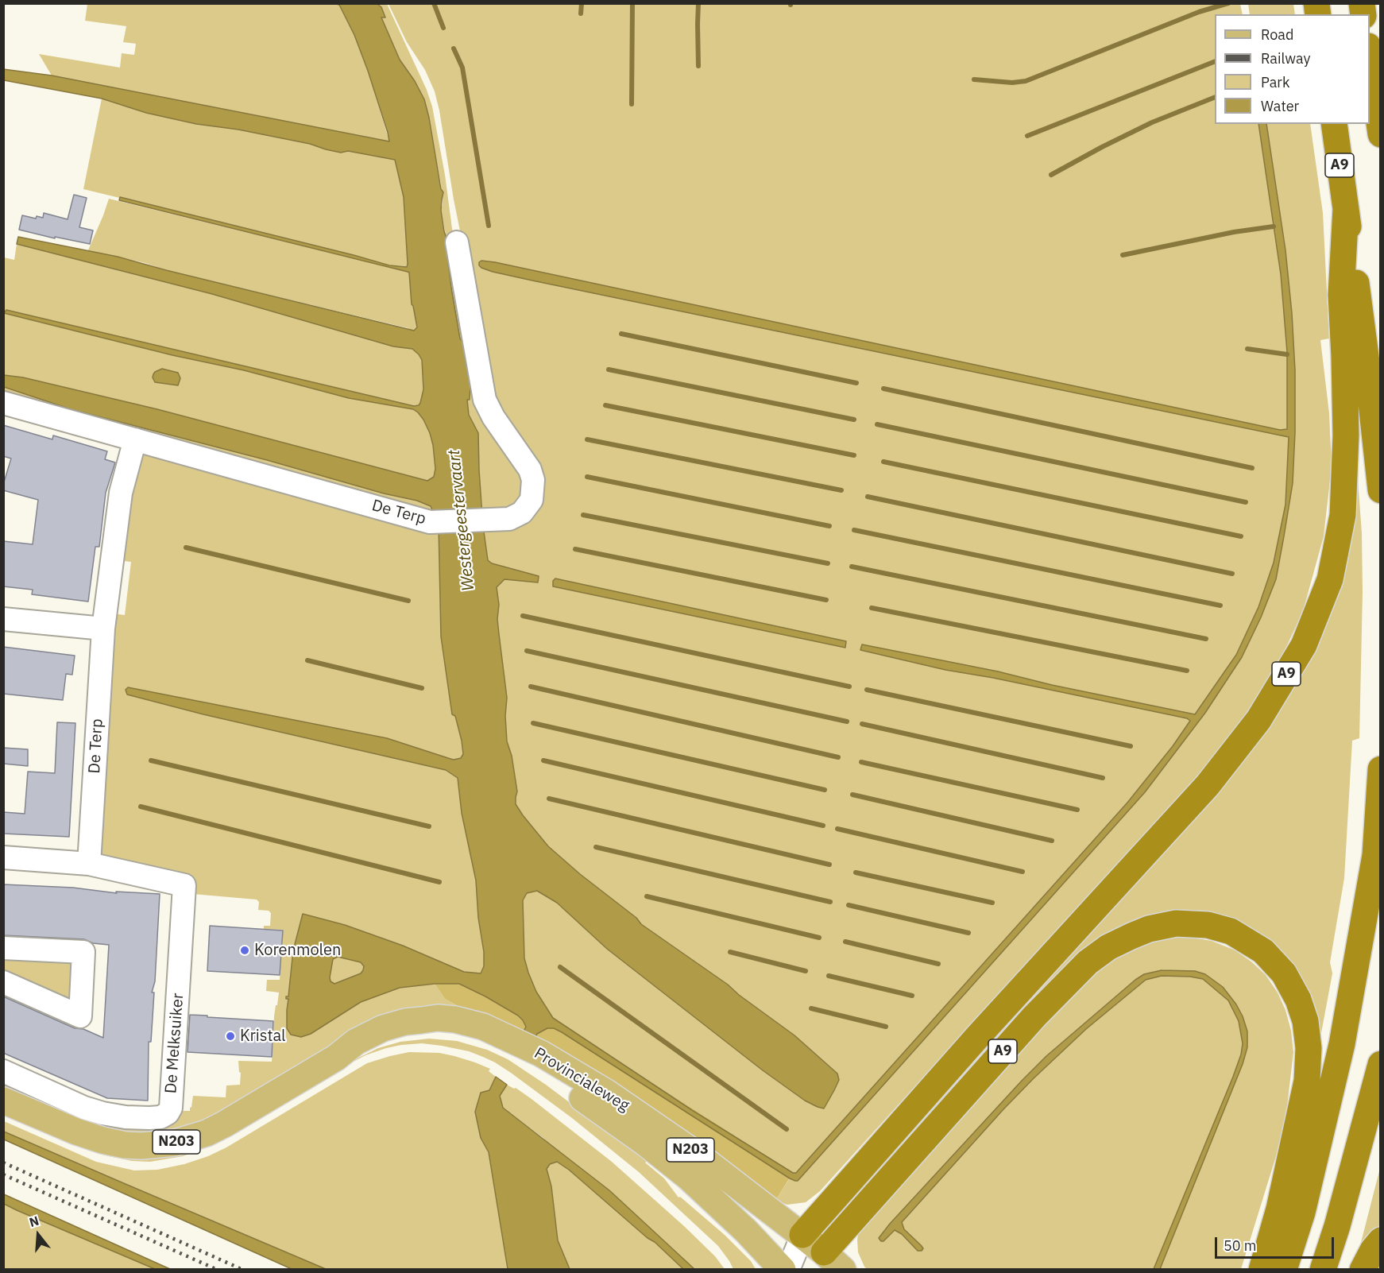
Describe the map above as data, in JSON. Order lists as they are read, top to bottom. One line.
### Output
{"streets":{"highway":["A9"],"main road":["Provincialeweg","N203"],"street":["De Terp","De Melksuiker"]},"crossings":[["A9","Provincialeweg"],["De Terp","De Melksuiker"]],"water":["Westergeestervaart"],"places":["Korenmolen","Kristal"],"legend":["Road","Railway","Park","Water"],"scale_bar":"50 m","north":"top"}
